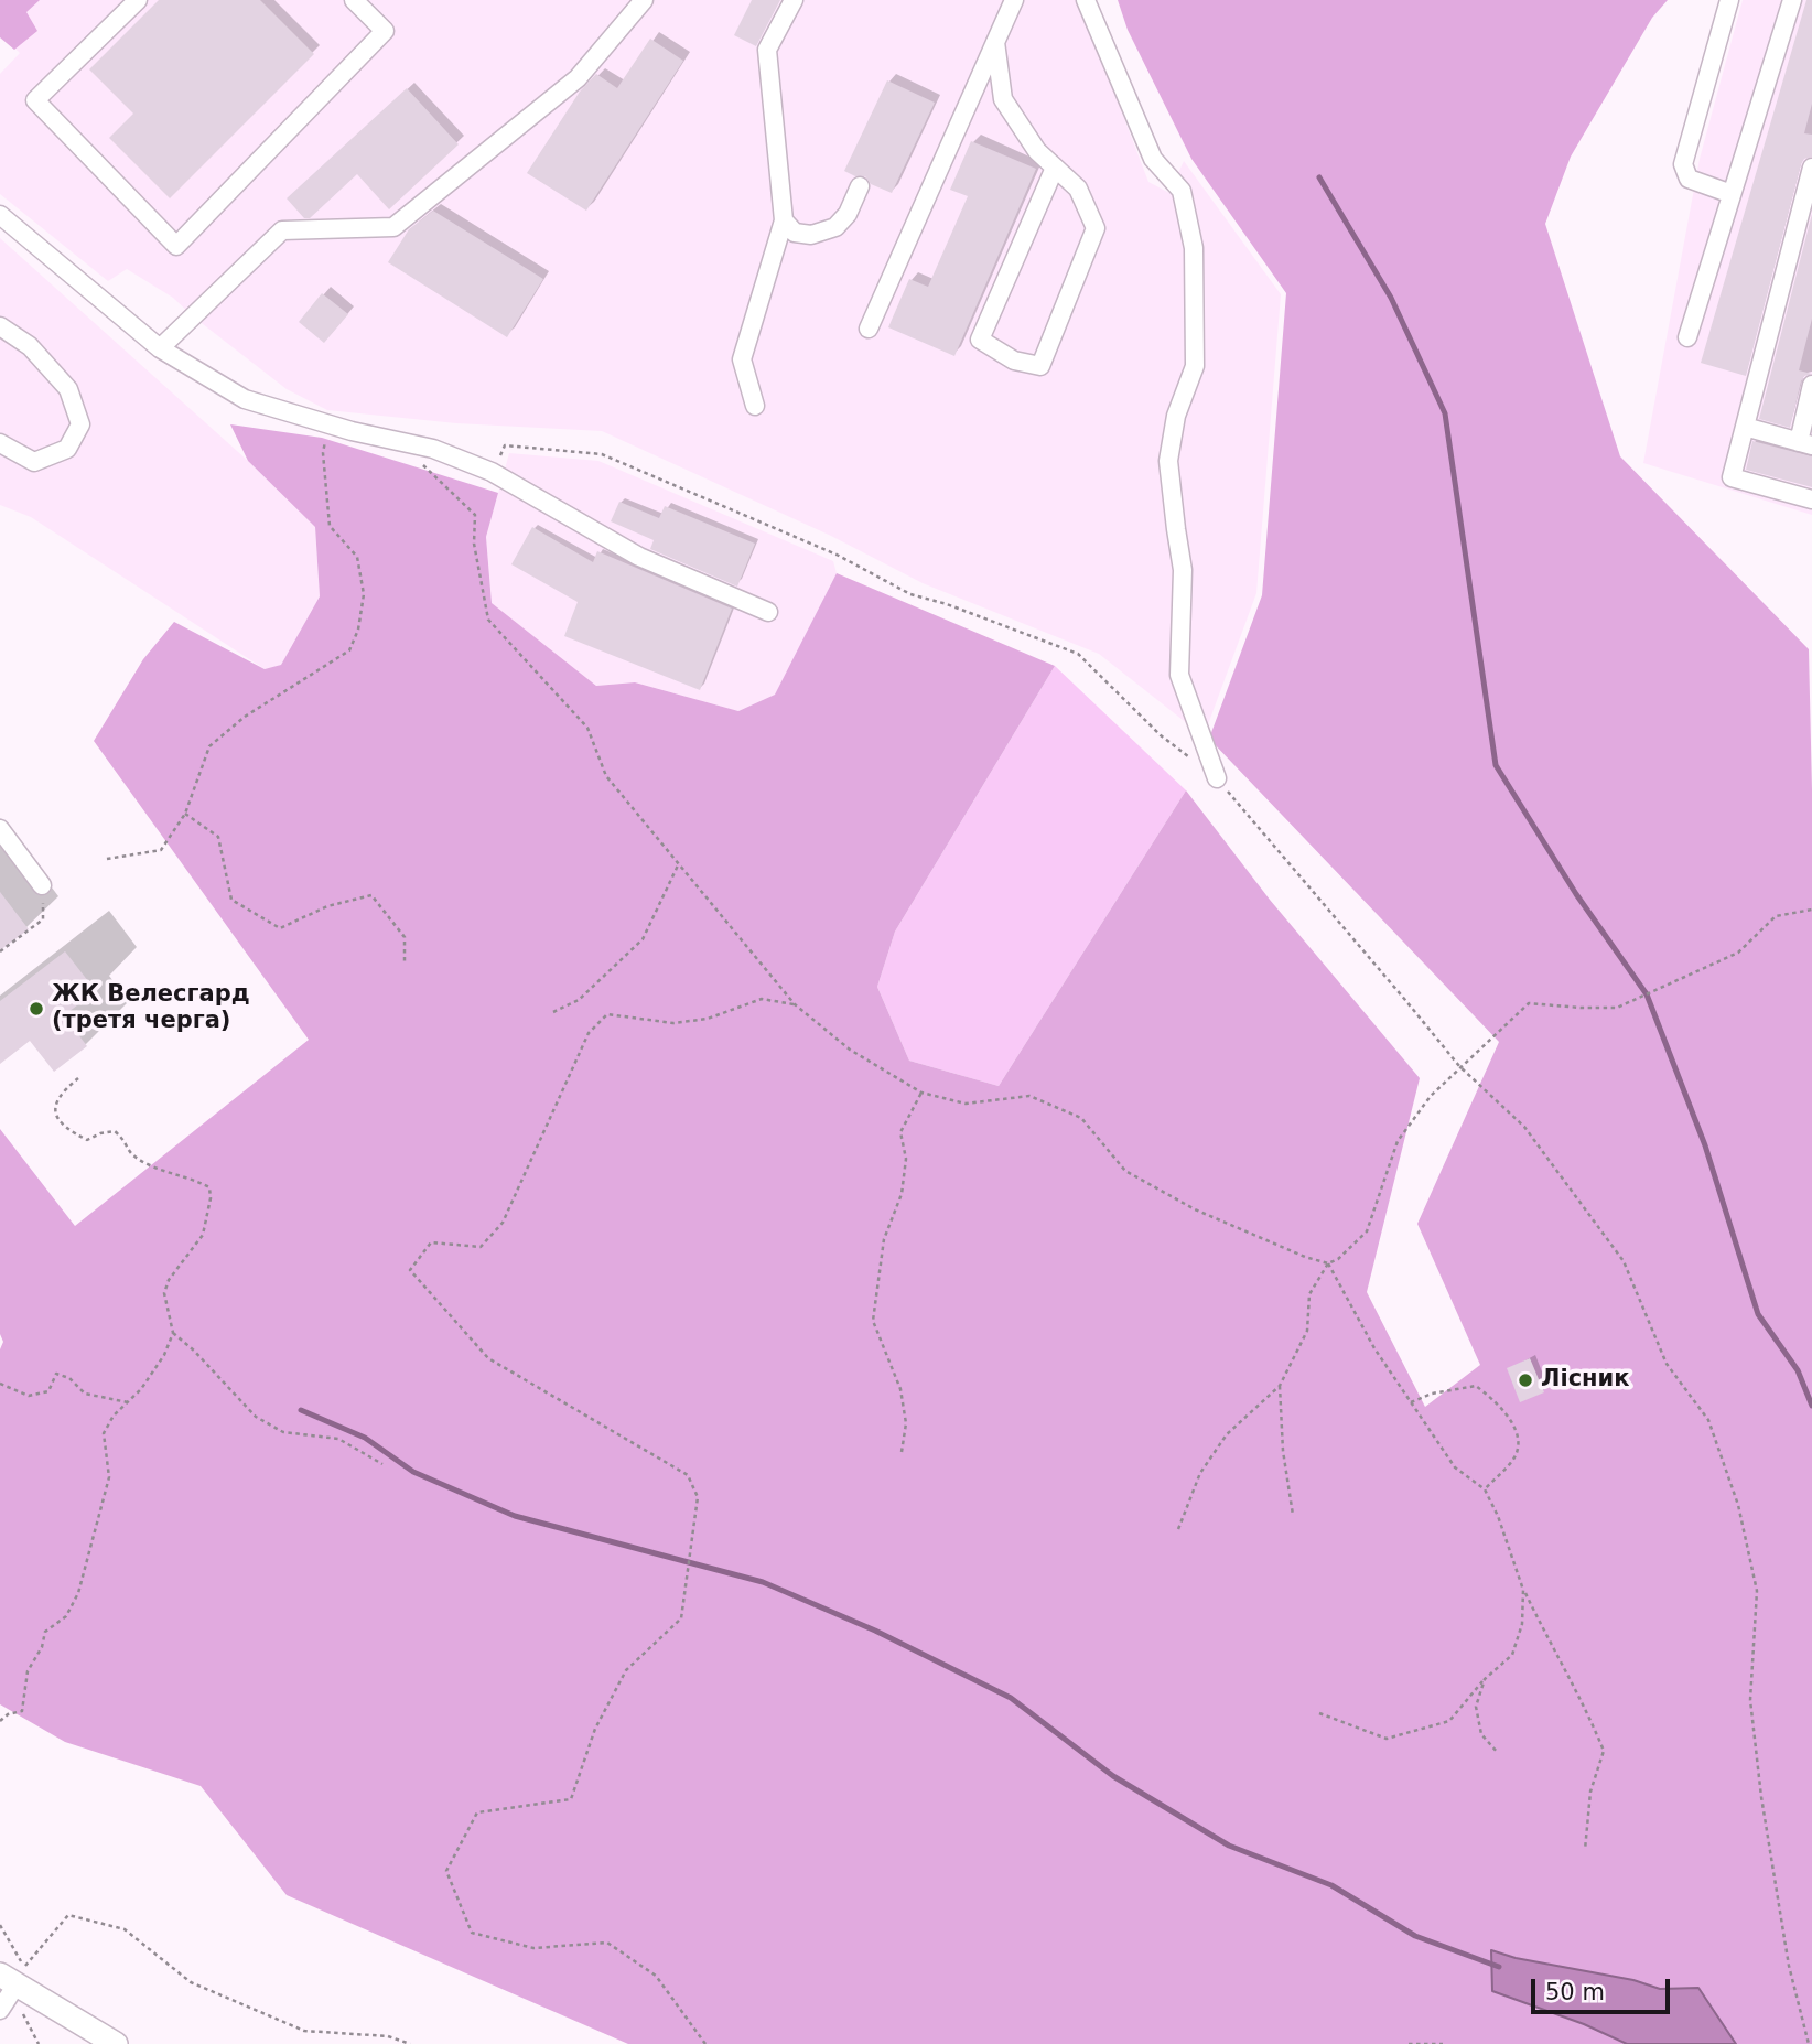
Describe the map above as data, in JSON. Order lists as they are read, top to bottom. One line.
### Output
{"places":["ЖК Велесгард (третя черга)","Лісник"],"scale_bar":"50 m"}
